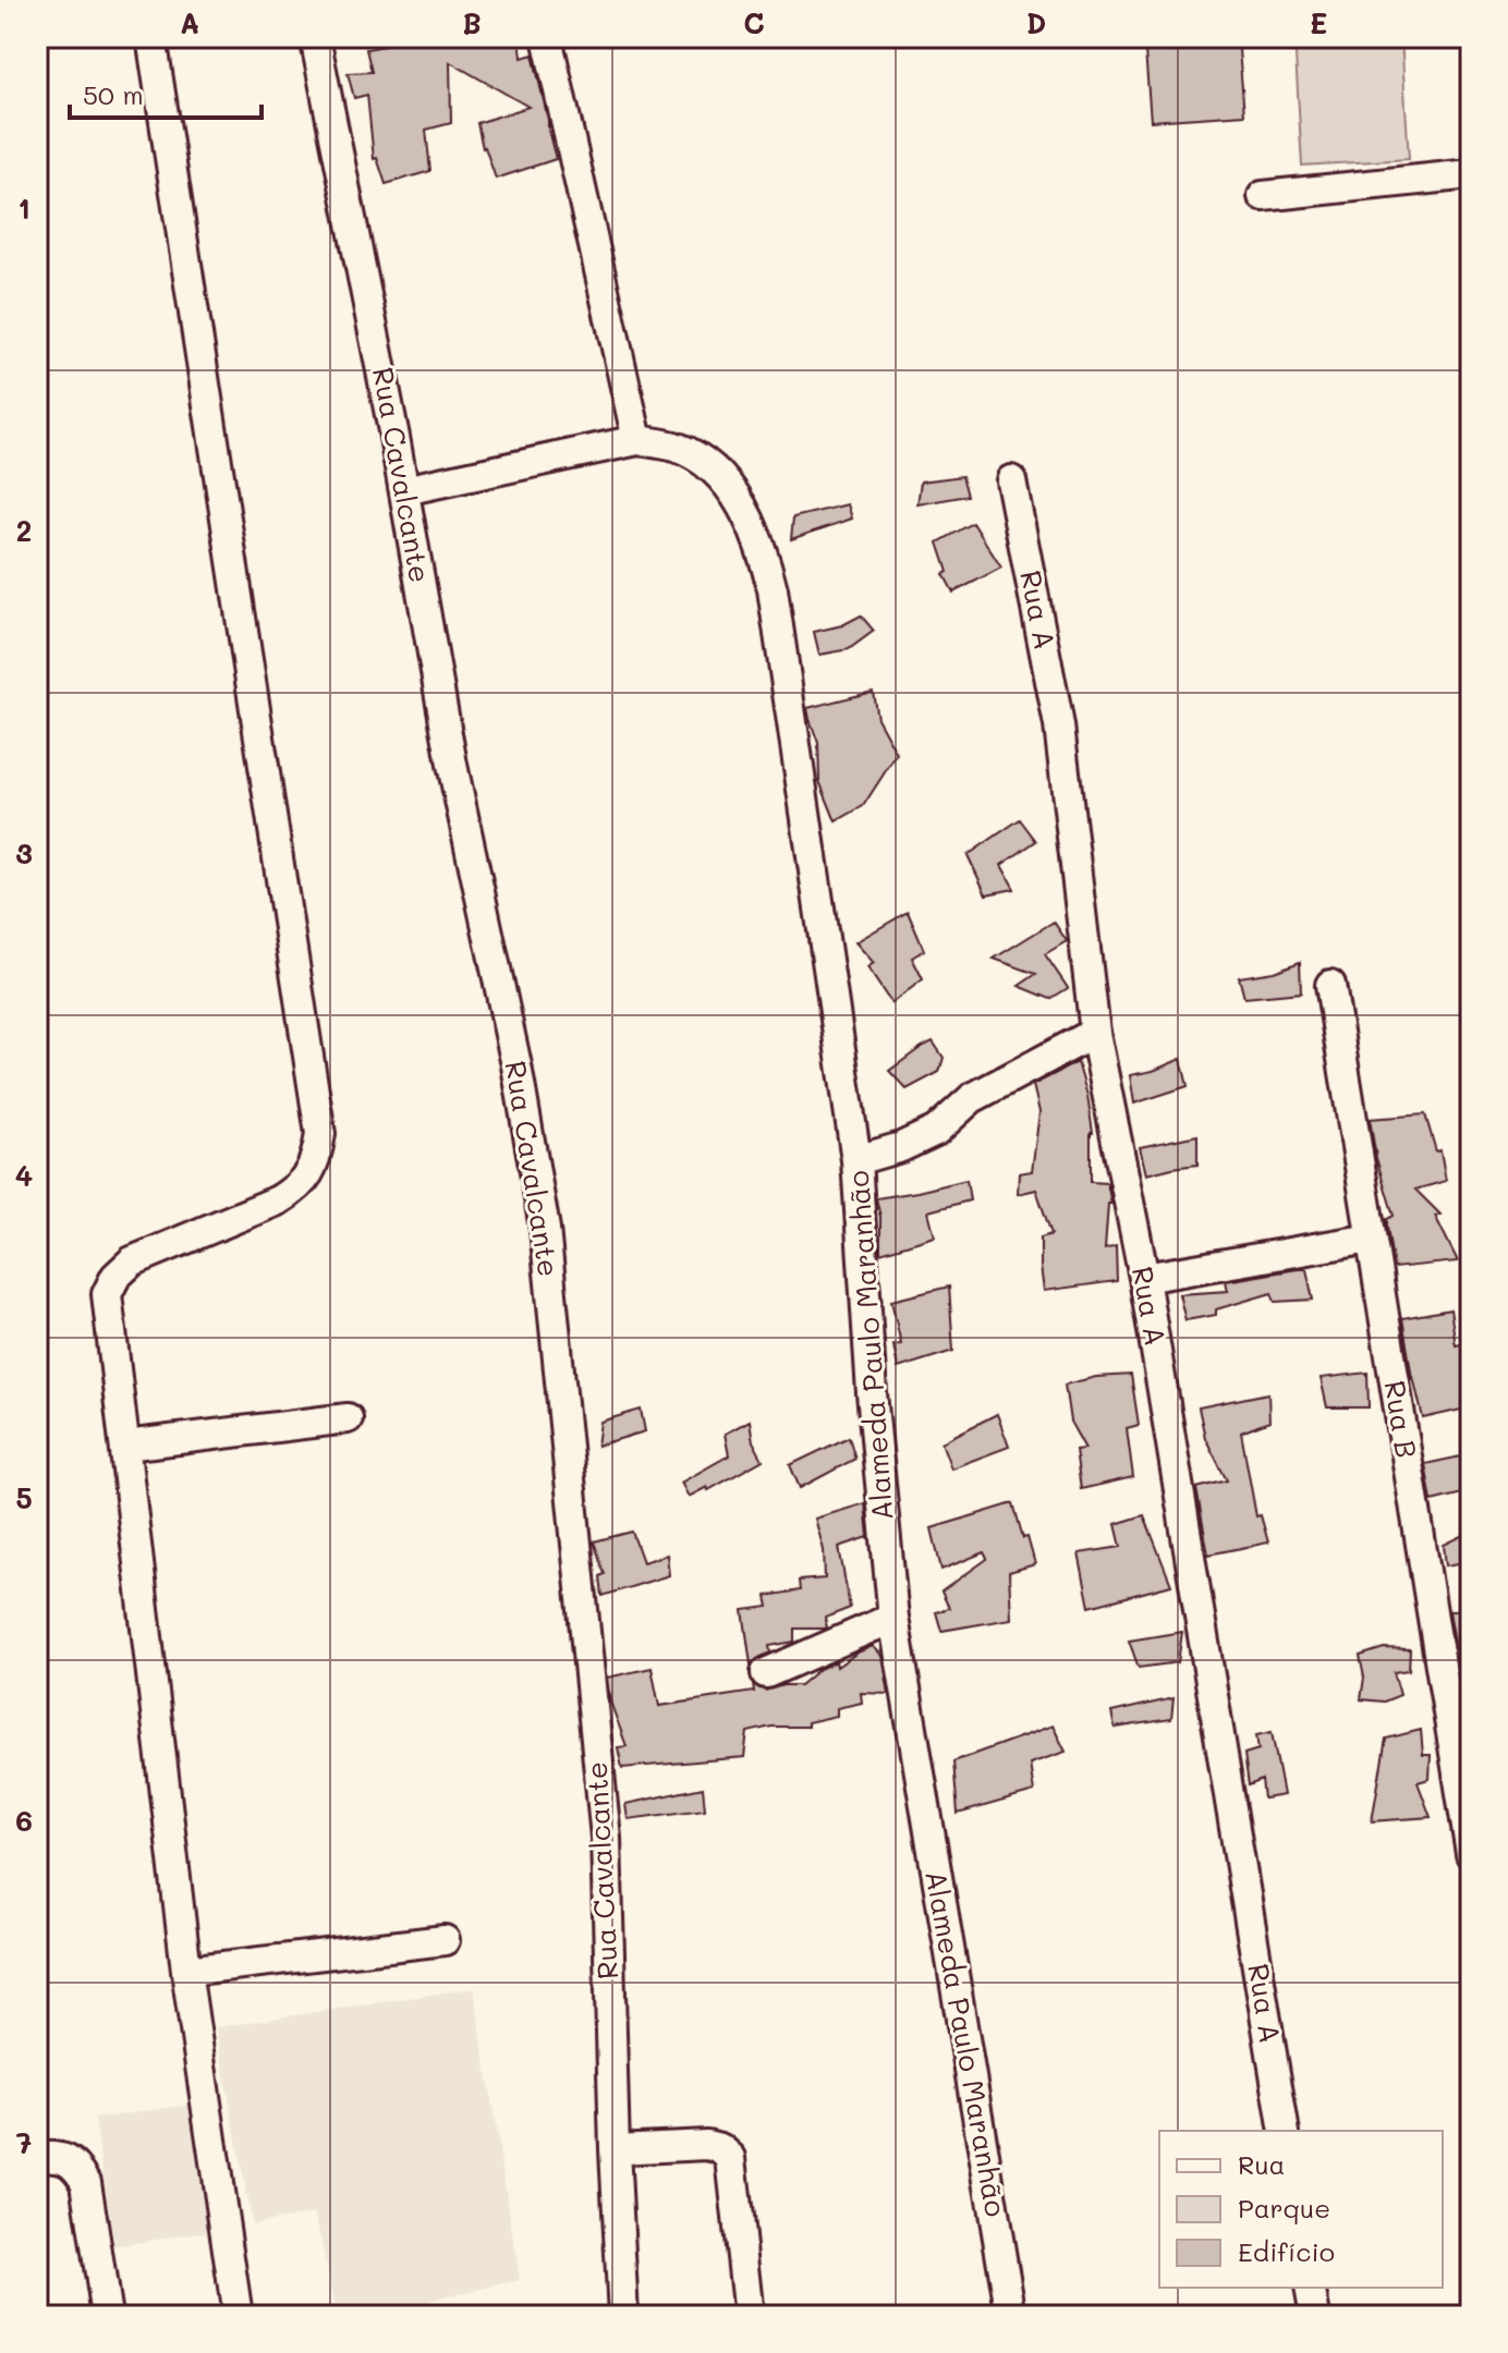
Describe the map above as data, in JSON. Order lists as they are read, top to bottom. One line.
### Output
{"streets":{"street":["Rua Cavalcante","Rua A","Alameda Paulo Maranhão","Rua B"]},"crossings":[["Rua Cavalcante","Alameda Paulo Maranhão"]],"legend":["Rua","Parque","Edifício"],"scale_bar":"50 m","grid":{"columns":["A","B","C","D","E"],"rows":["1","2","3","4","5","6","7"]}}
